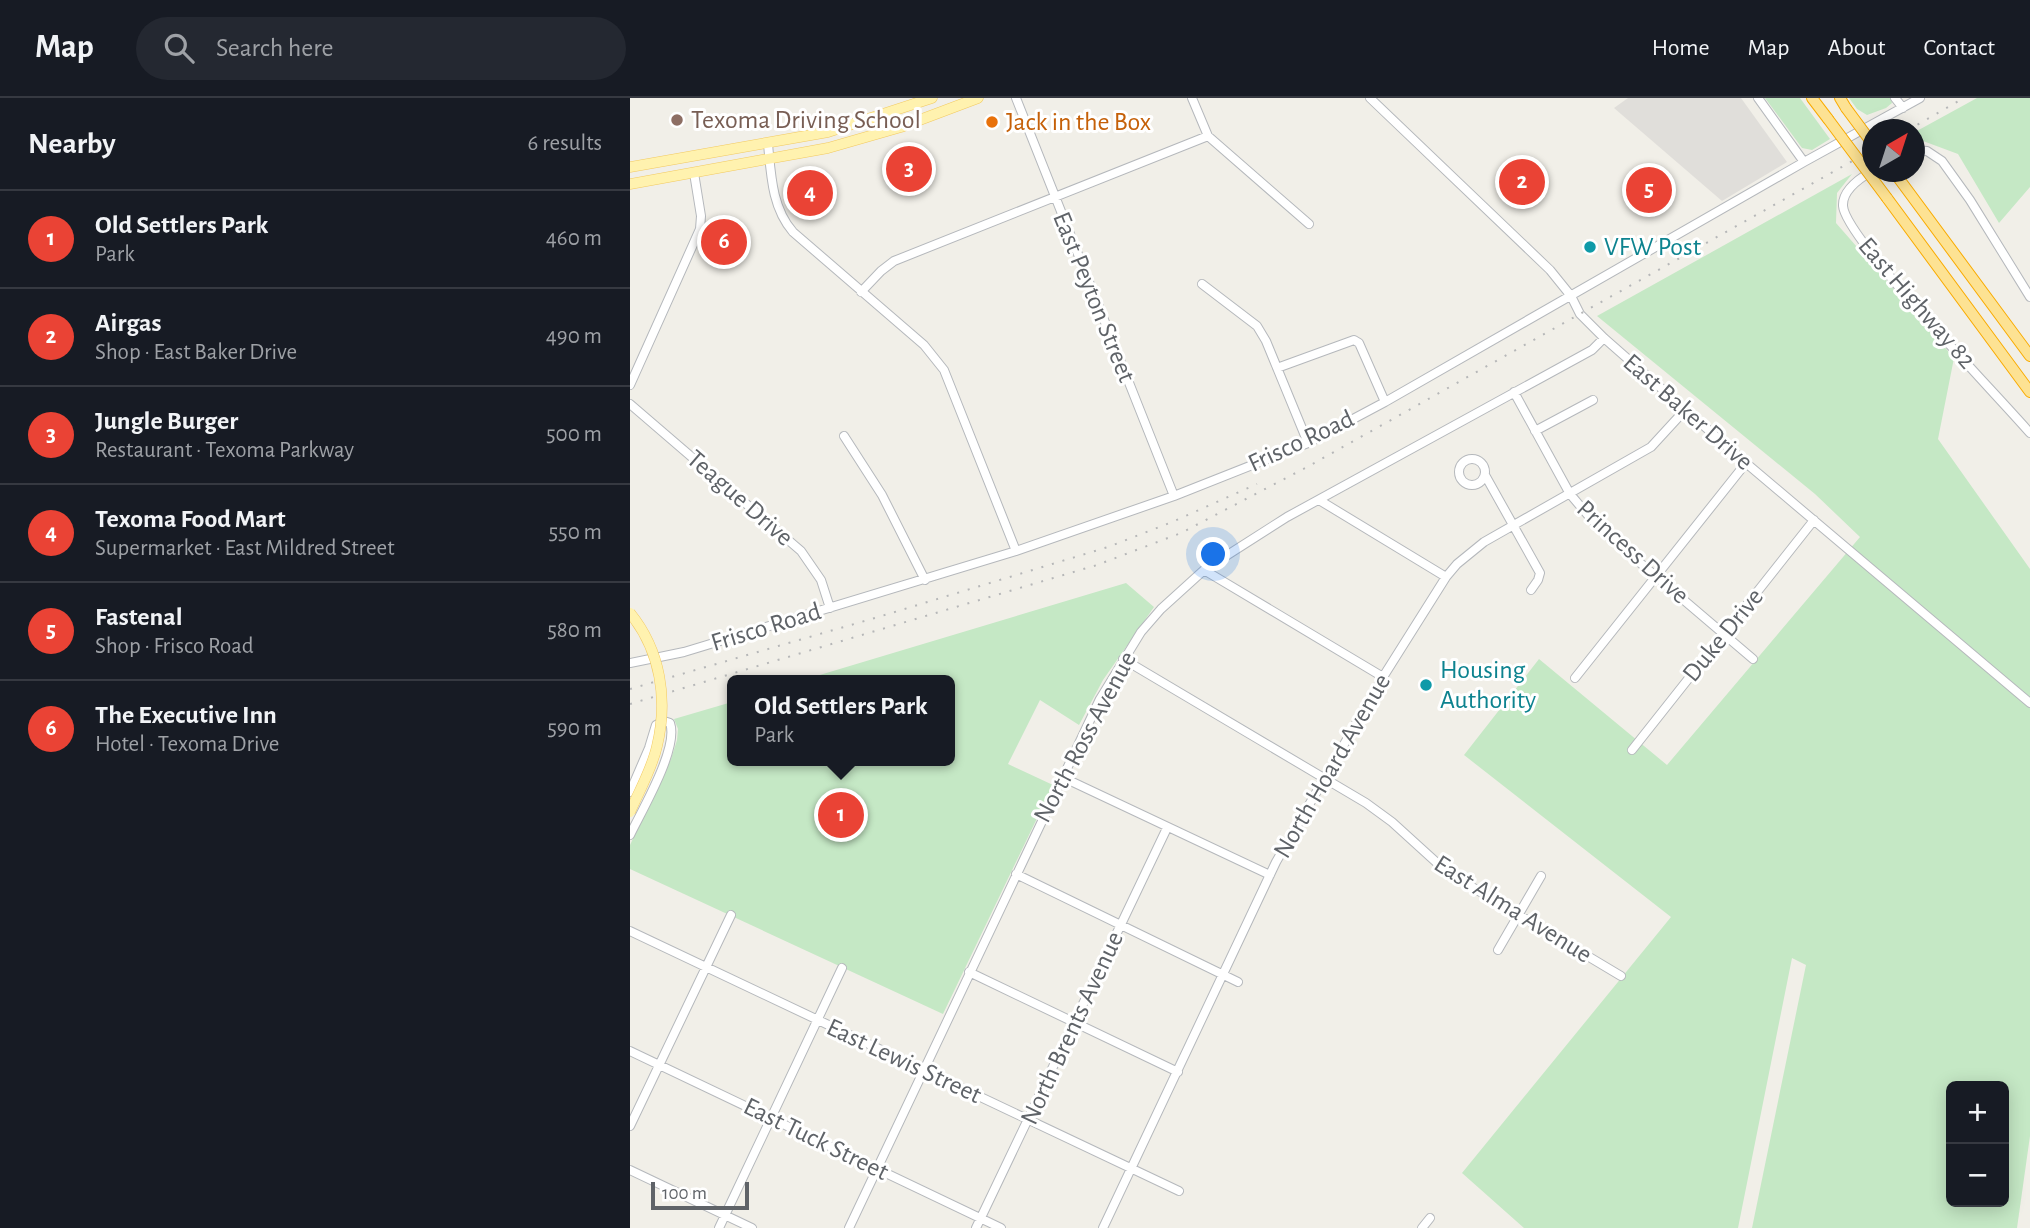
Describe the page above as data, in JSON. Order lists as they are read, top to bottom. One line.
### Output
{"streets":{"street":["East Peyton Street","East Highway 82","East Baker Drive","Frisco Road","Teague Drive","Princess Drive","Duke Drive","North Ross Avenue","North Hoard Avenue","East Alma Avenue","North Brents Avenue","East Lewis Street","East Tuck Street"]},"crossings":[["East Peyton Street","Frisco Road"],["East Baker Drive","Frisco Road"],["East Baker Drive","Duke Drive"],["East Baker Drive","North Ross Avenue"],["East Baker Drive","North Hoard Avenue"],["Frisco Road","Teague Drive"],["Princess Drive","Duke Drive"],["Princess Drive","North Ross Avenue"],["Princess Drive","North Hoard Avenue"],["North Ross Avenue","East Alma Avenue"],["North Ross Avenue","East Lewis Street"],["North Ross Avenue","East Tuck Street"],["North Hoard Avenue","East Alma Avenue"],["North Hoard Avenue","East Lewis Street"],["North Brents Avenue","East Lewis Street"],["North Brents Avenue","East Tuck Street"]],"places":["Texoma Driving School","Jack in the Box","VFW Post","Housing Authority"],"scale_bar":"100 m","north":"top right","page":{"header":"Map","search":"Search here","nav":["Home","Map","About","Contact"],"heading":["Nearby","6 results"],"pins":["3","2","5","4","6","1"],"list":[{"mark":"1","name":"Old Settlers Park","note":"Park","value":"460 m"},{"mark":"2","name":"Airgas","note":"Shop · East Baker Drive","value":"490 m"},{"mark":"3","name":"Jungle Burger","note":"Restaurant · Texoma Parkway","value":"500 m"},{"mark":"4","name":"Texoma Food Mart","note":"Supermarket · East Mildred Street","value":"550 m"},{"mark":"5","name":"Fastenal","note":"Shop · Frisco Road","value":"580 m"},{"mark":"6","name":"The Executive Inn","note":"Hotel · Texoma Drive","value":"590 m"}],"popup":["Old Settlers Park","Park"],"map_buttons":["+","−"],"scale":"100 m"}}
